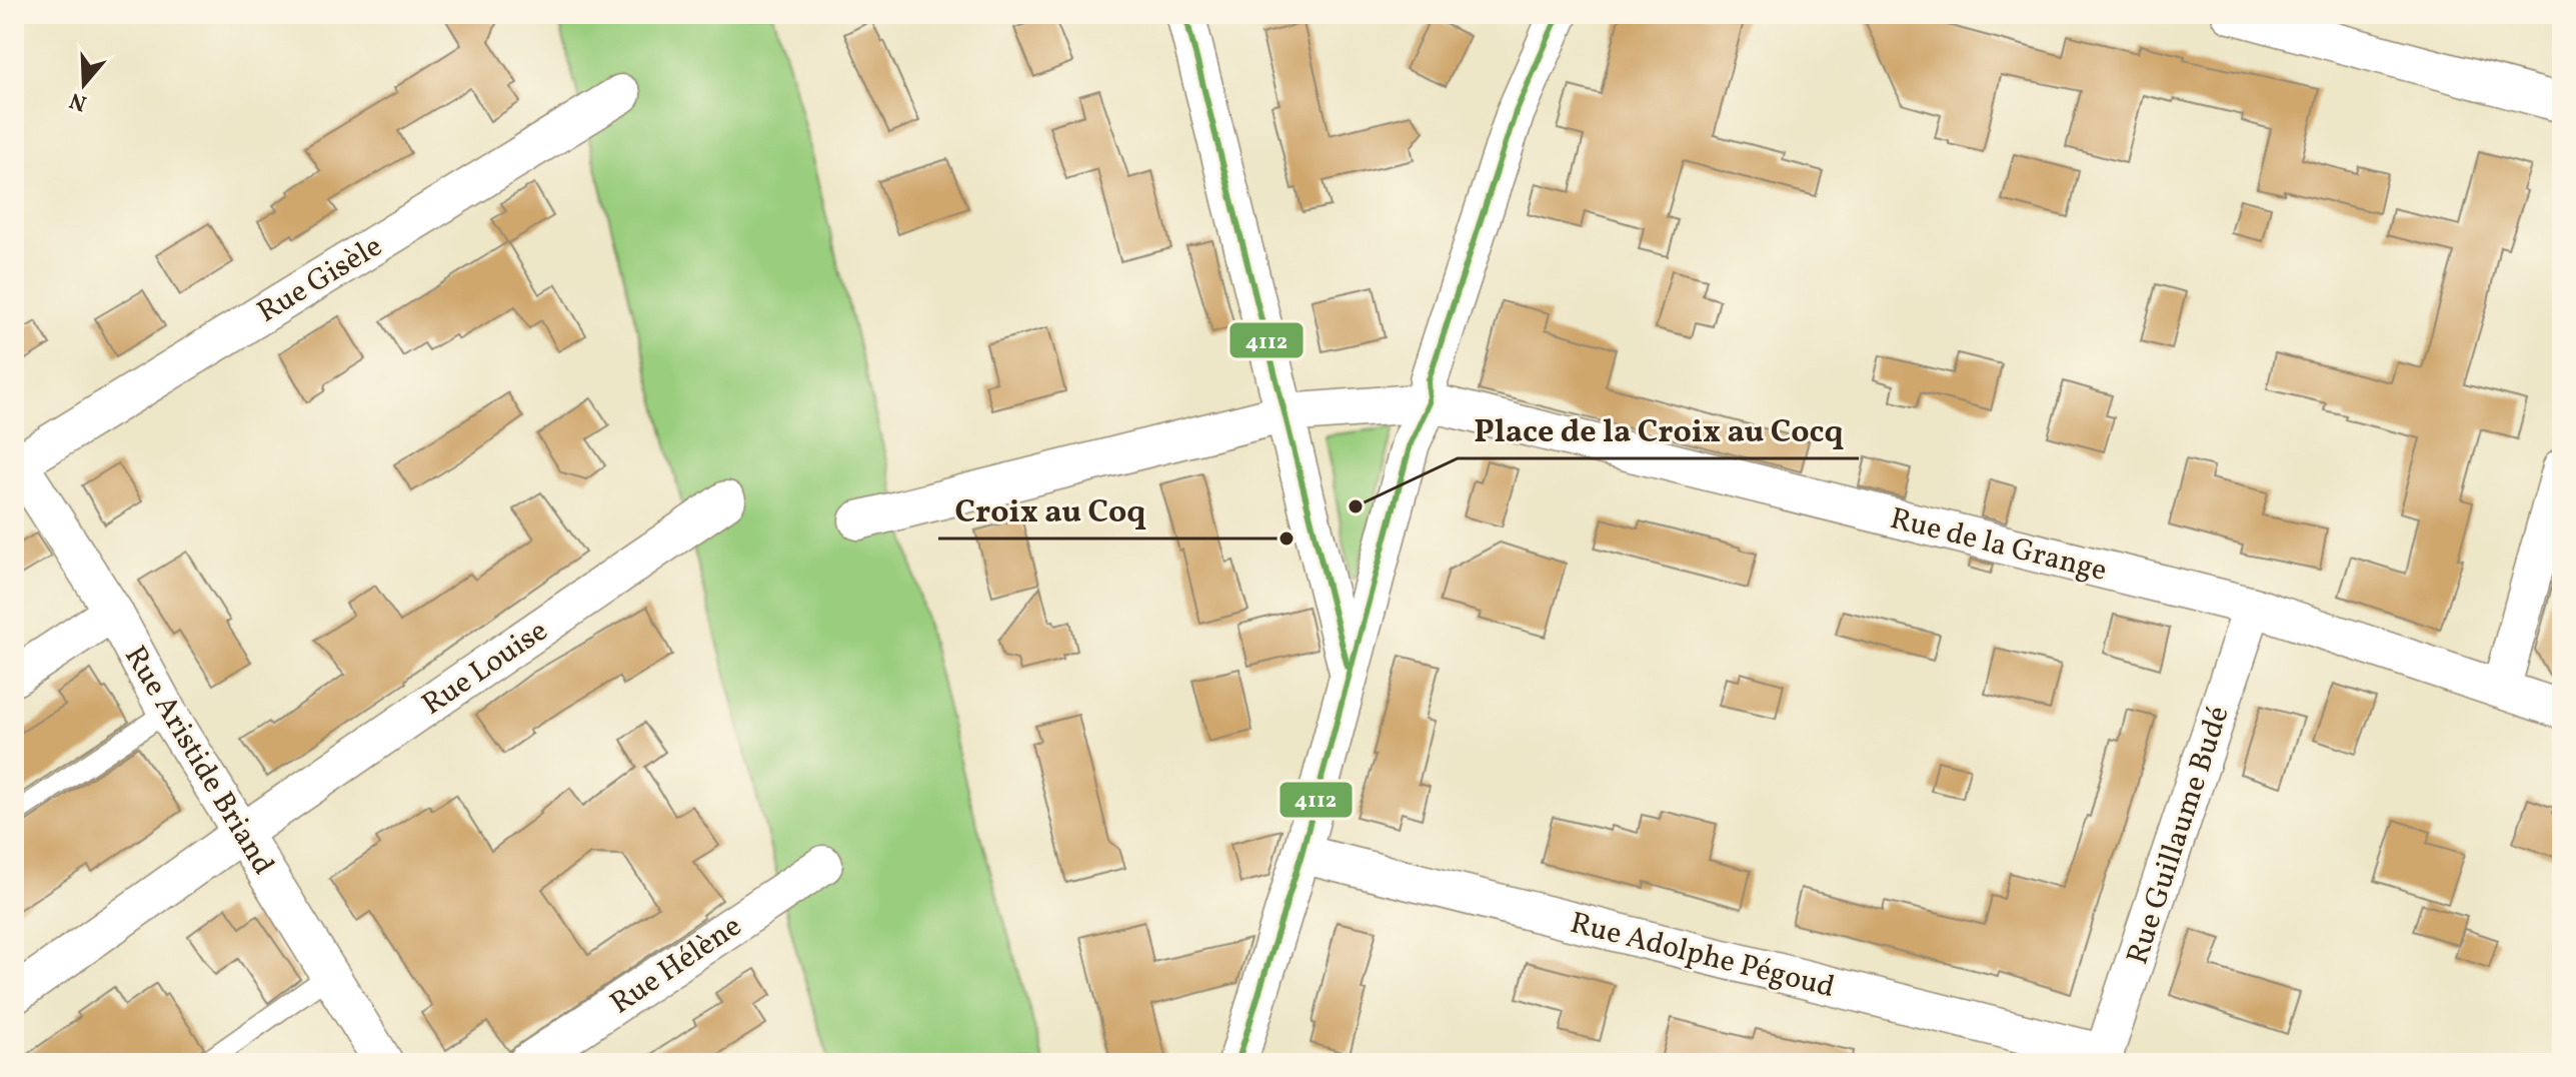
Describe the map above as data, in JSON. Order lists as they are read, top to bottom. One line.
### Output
{"streets":{"street":["Rue Gisèle","Rue de la Grange","Rue Louise","Rue Aristide Briand","Rue Guillaume Budé","Rue Adolphe Pégoud","Rue Hélène"]},"crossings":[["Rue Gisèle","Rue Aristide Briand"],["Rue de la Grange","Rue Guillaume Budé"],["Rue Louise","Rue Aristide Briand"],["Rue Guillaume Budé","Rue Adolphe Pégoud"]],"places":["Place de la Croix au Cocq","Croix au Coq"],"lines":["transit line 4112"],"north":"bottom"}
